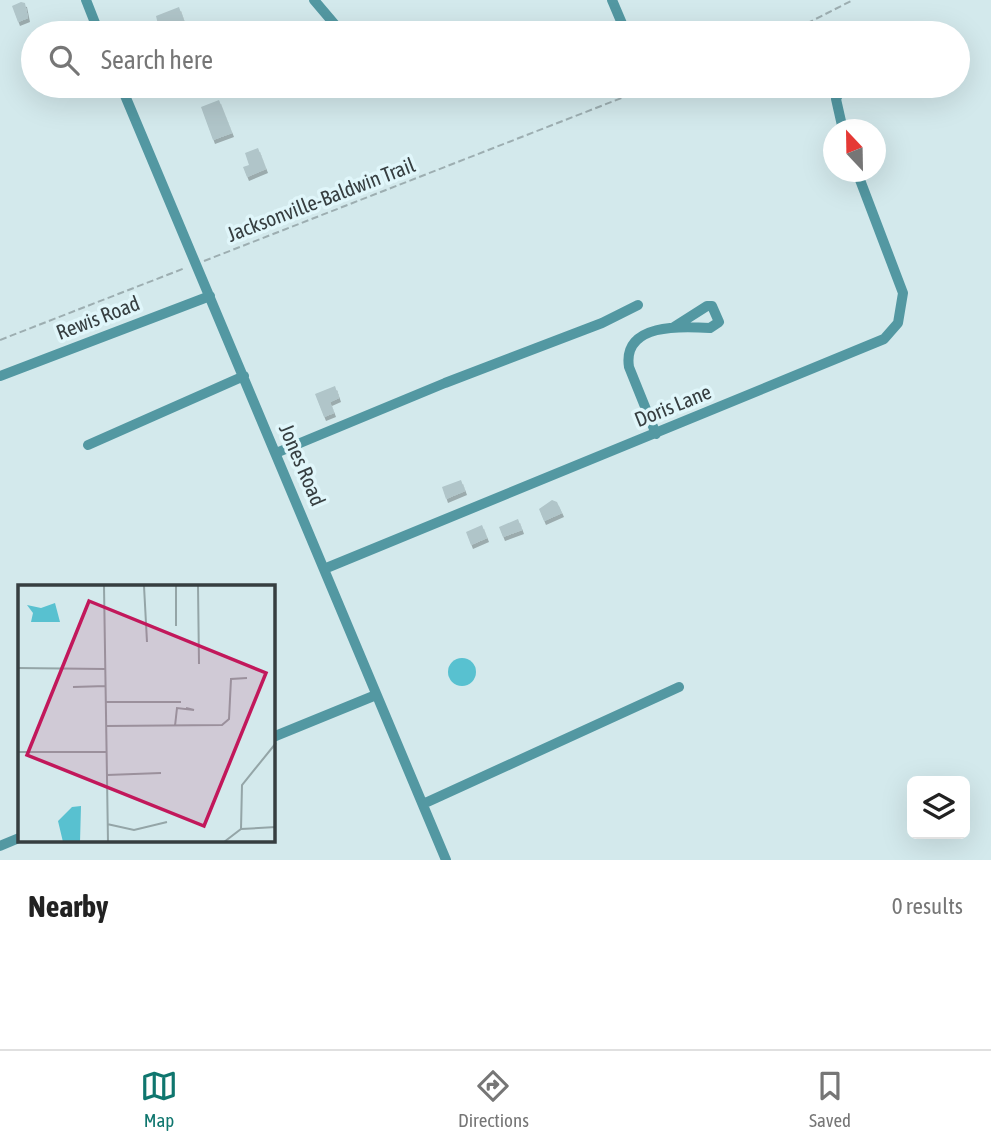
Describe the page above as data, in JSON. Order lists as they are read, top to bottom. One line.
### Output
{"streets":{"street":["Rewis Road","Doris Lane","Jones Road"],"path":["Jacksonville-Baldwin Trail"]},"crossings":[["Jacksonville-Baldwin Trail","Jones Road"],["Rewis Road","Jones Road"],["Doris Lane","Jones Road"]],"north":"top","page":{"search":"Search here","heading":["Nearby","0 results"],"nav":["Map","Directions","Saved"]}}
